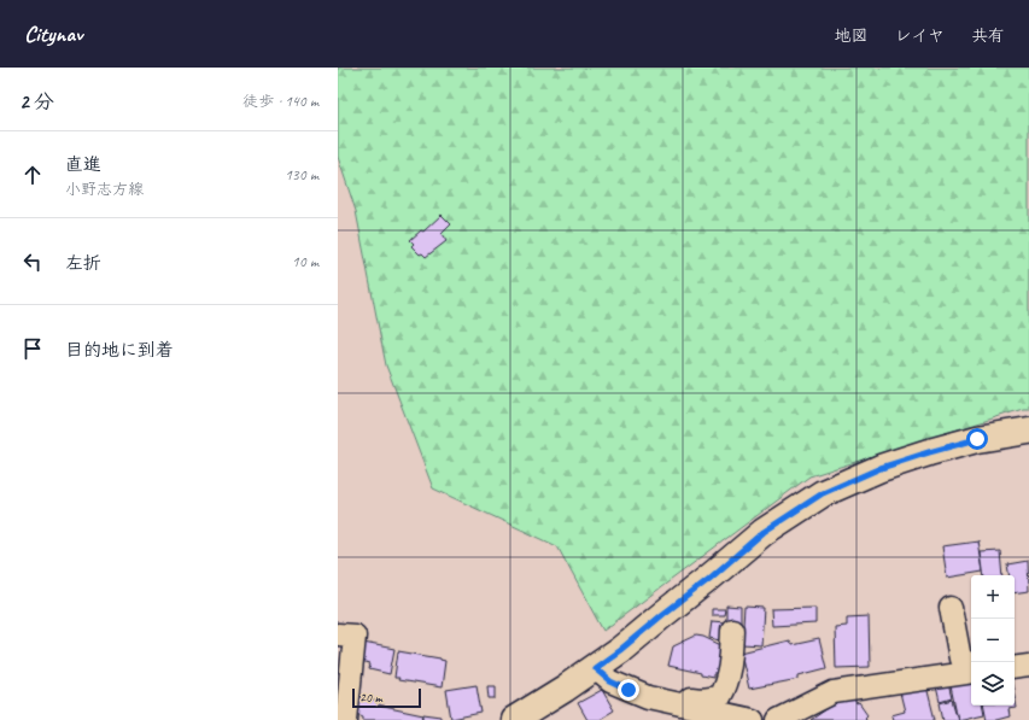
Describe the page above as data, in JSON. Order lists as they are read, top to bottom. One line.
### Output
{"scale_bar":"20 m","page":{"header":"Citynav","nav":["地図","レイヤ","共有"],"heading":["2 分","徒歩 · 140 m"],"list":[["直進","小野志方線","130 m"],["左折","10 m"],"目的地に到着"],"map_buttons":["+","−"],"scale":"20 m"}}
